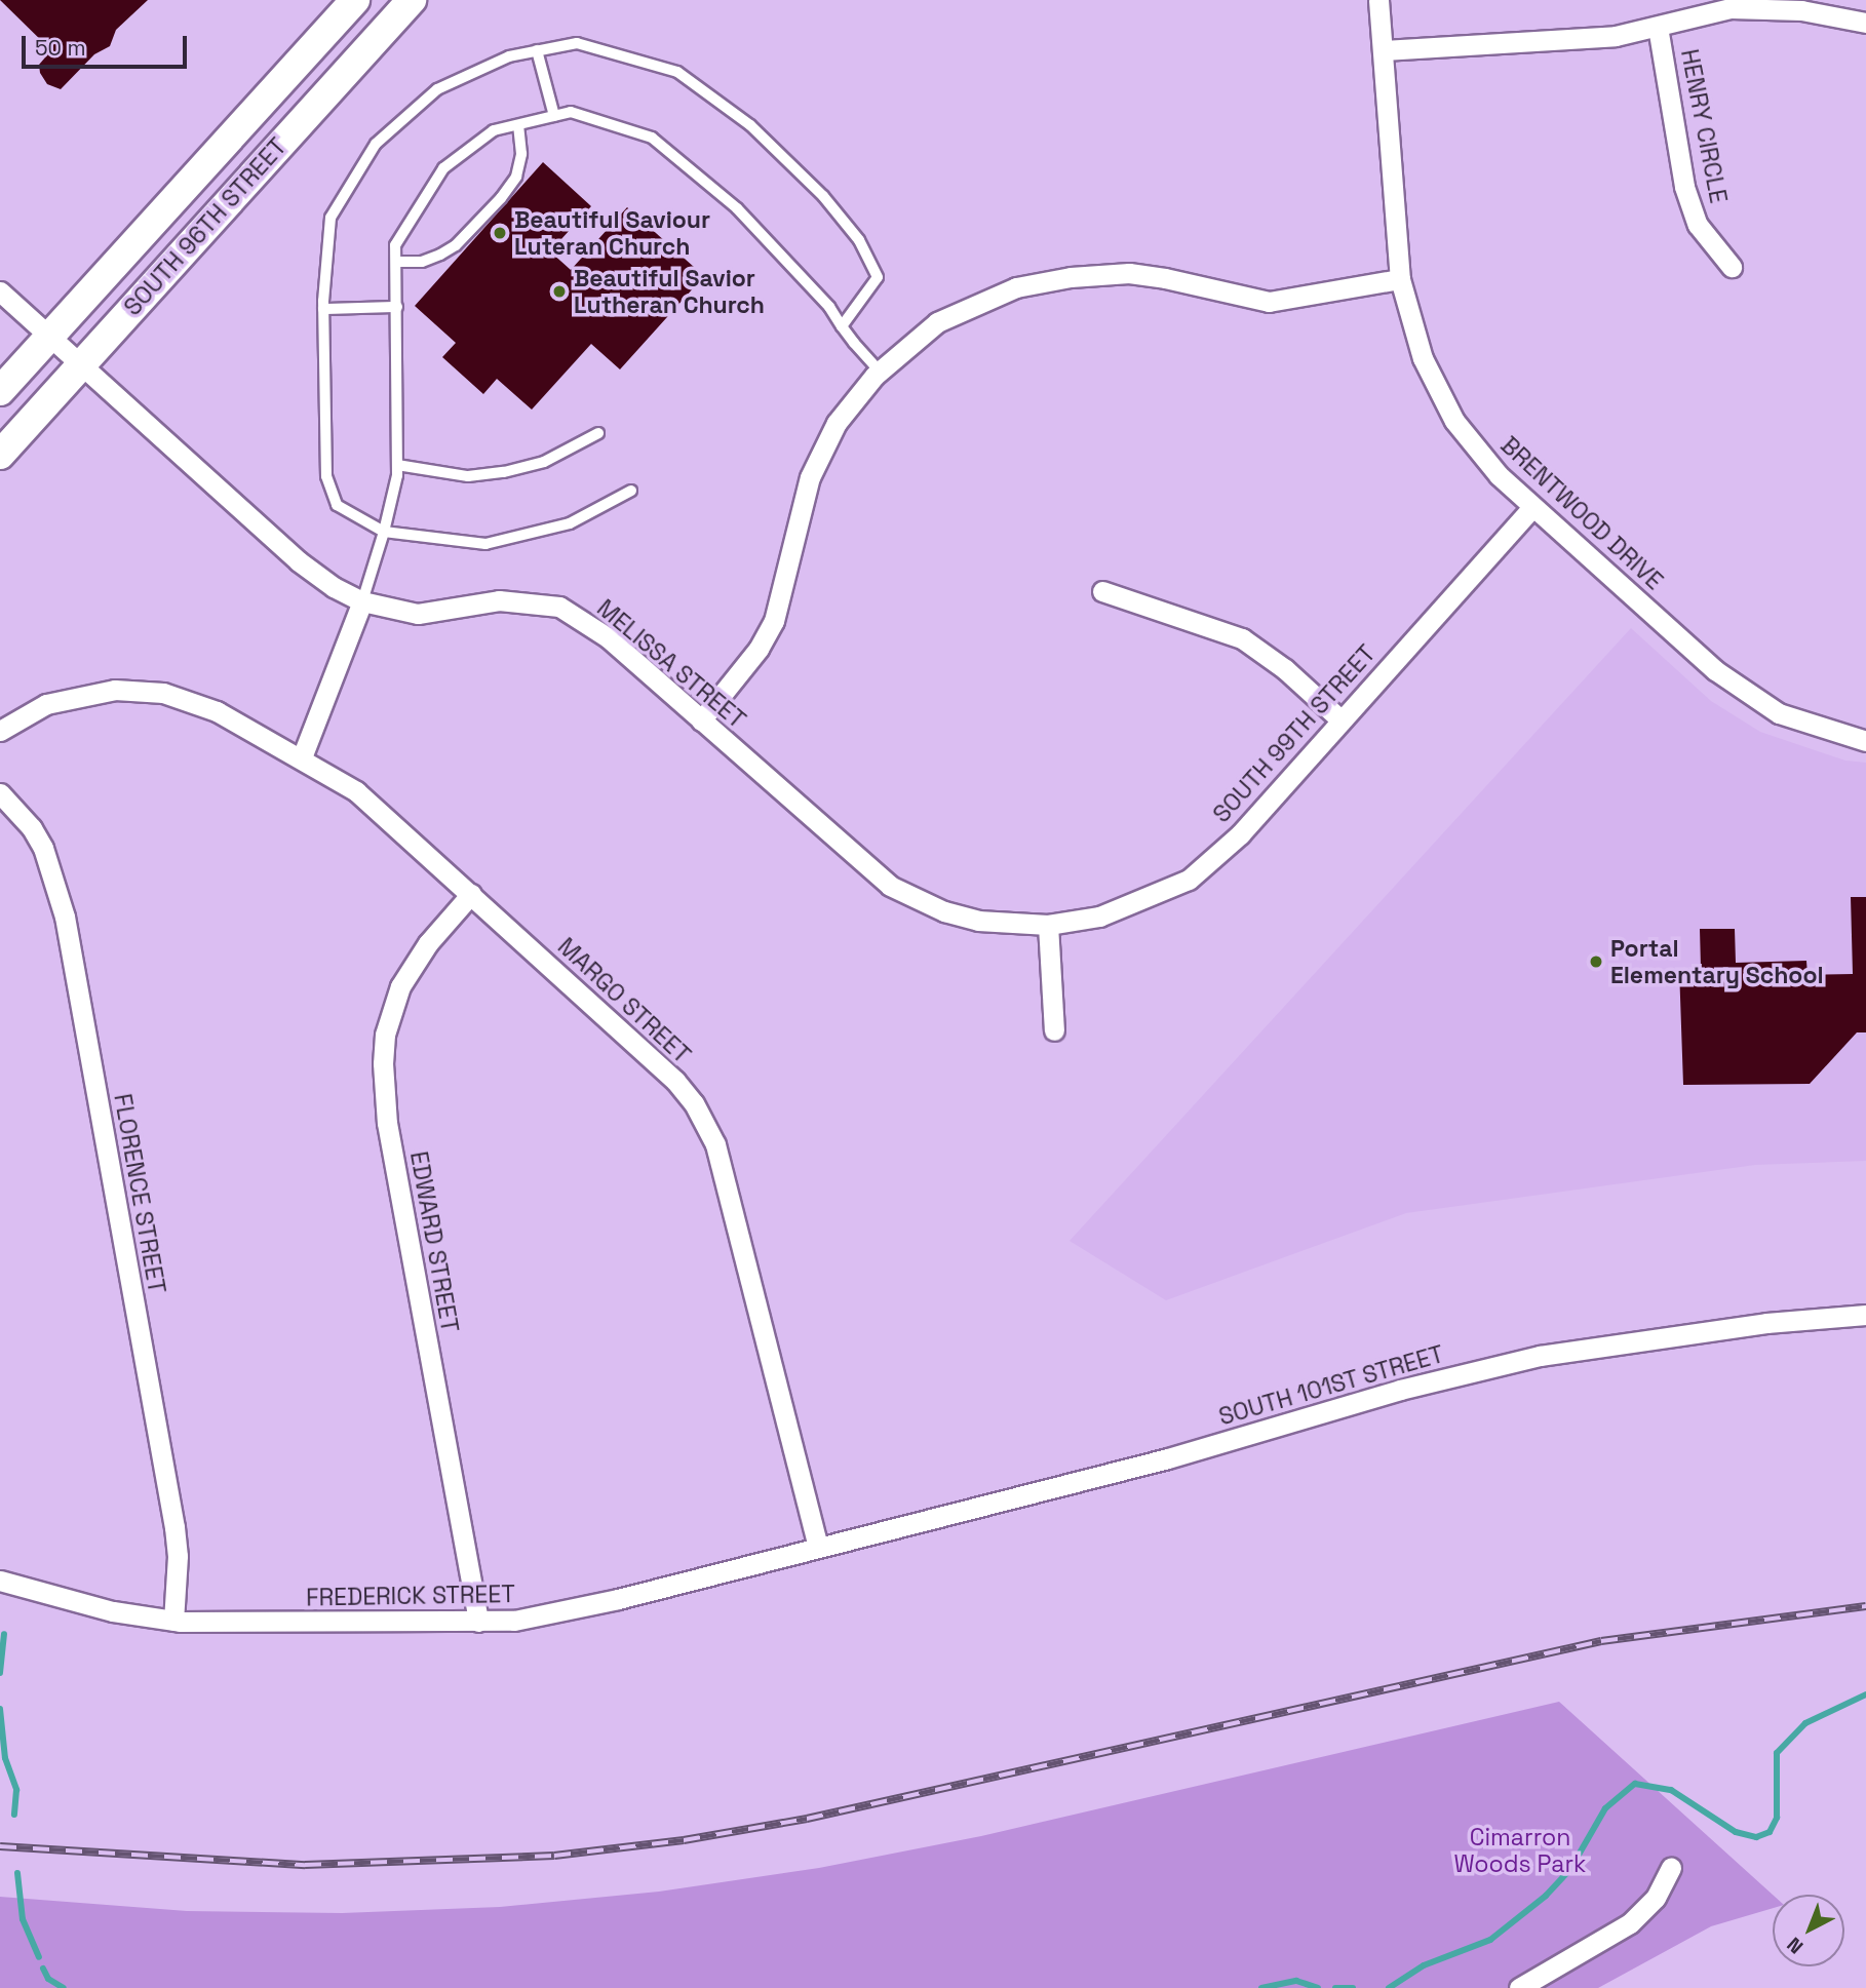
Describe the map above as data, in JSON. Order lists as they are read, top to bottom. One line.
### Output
{"streets":{"main road":["SOUTH 96TH STREET"],"street":["HENRY CIRCLE","BRENTWOOD DRIVE","MELISSA STREET","SOUTH 99TH STREET","MARGO STREET","FLORENCE STREET","EDWARD STREET","SOUTH 101ST STREET","FREDERICK STREET"]},"crossings":[["SOUTH 96TH STREET","MELISSA STREET"],["BRENTWOOD DRIVE","SOUTH 99TH STREET"],["MELISSA STREET","SOUTH 99TH STREET"],["MARGO STREET","EDWARD STREET"],["MARGO STREET","SOUTH 101ST STREET"],["MARGO STREET","FREDERICK STREET"],["FLORENCE STREET","FREDERICK STREET"],["EDWARD STREET","FREDERICK STREET"],["SOUTH 101ST STREET","FREDERICK STREET"]],"parks":["Cimarron Woods Park"],"places":["Beautiful Saviour Luteran Church","Beautiful Savior Lutheran Church","Portal Elementary School"],"scale_bar":"50 m","north":"bottom left"}
